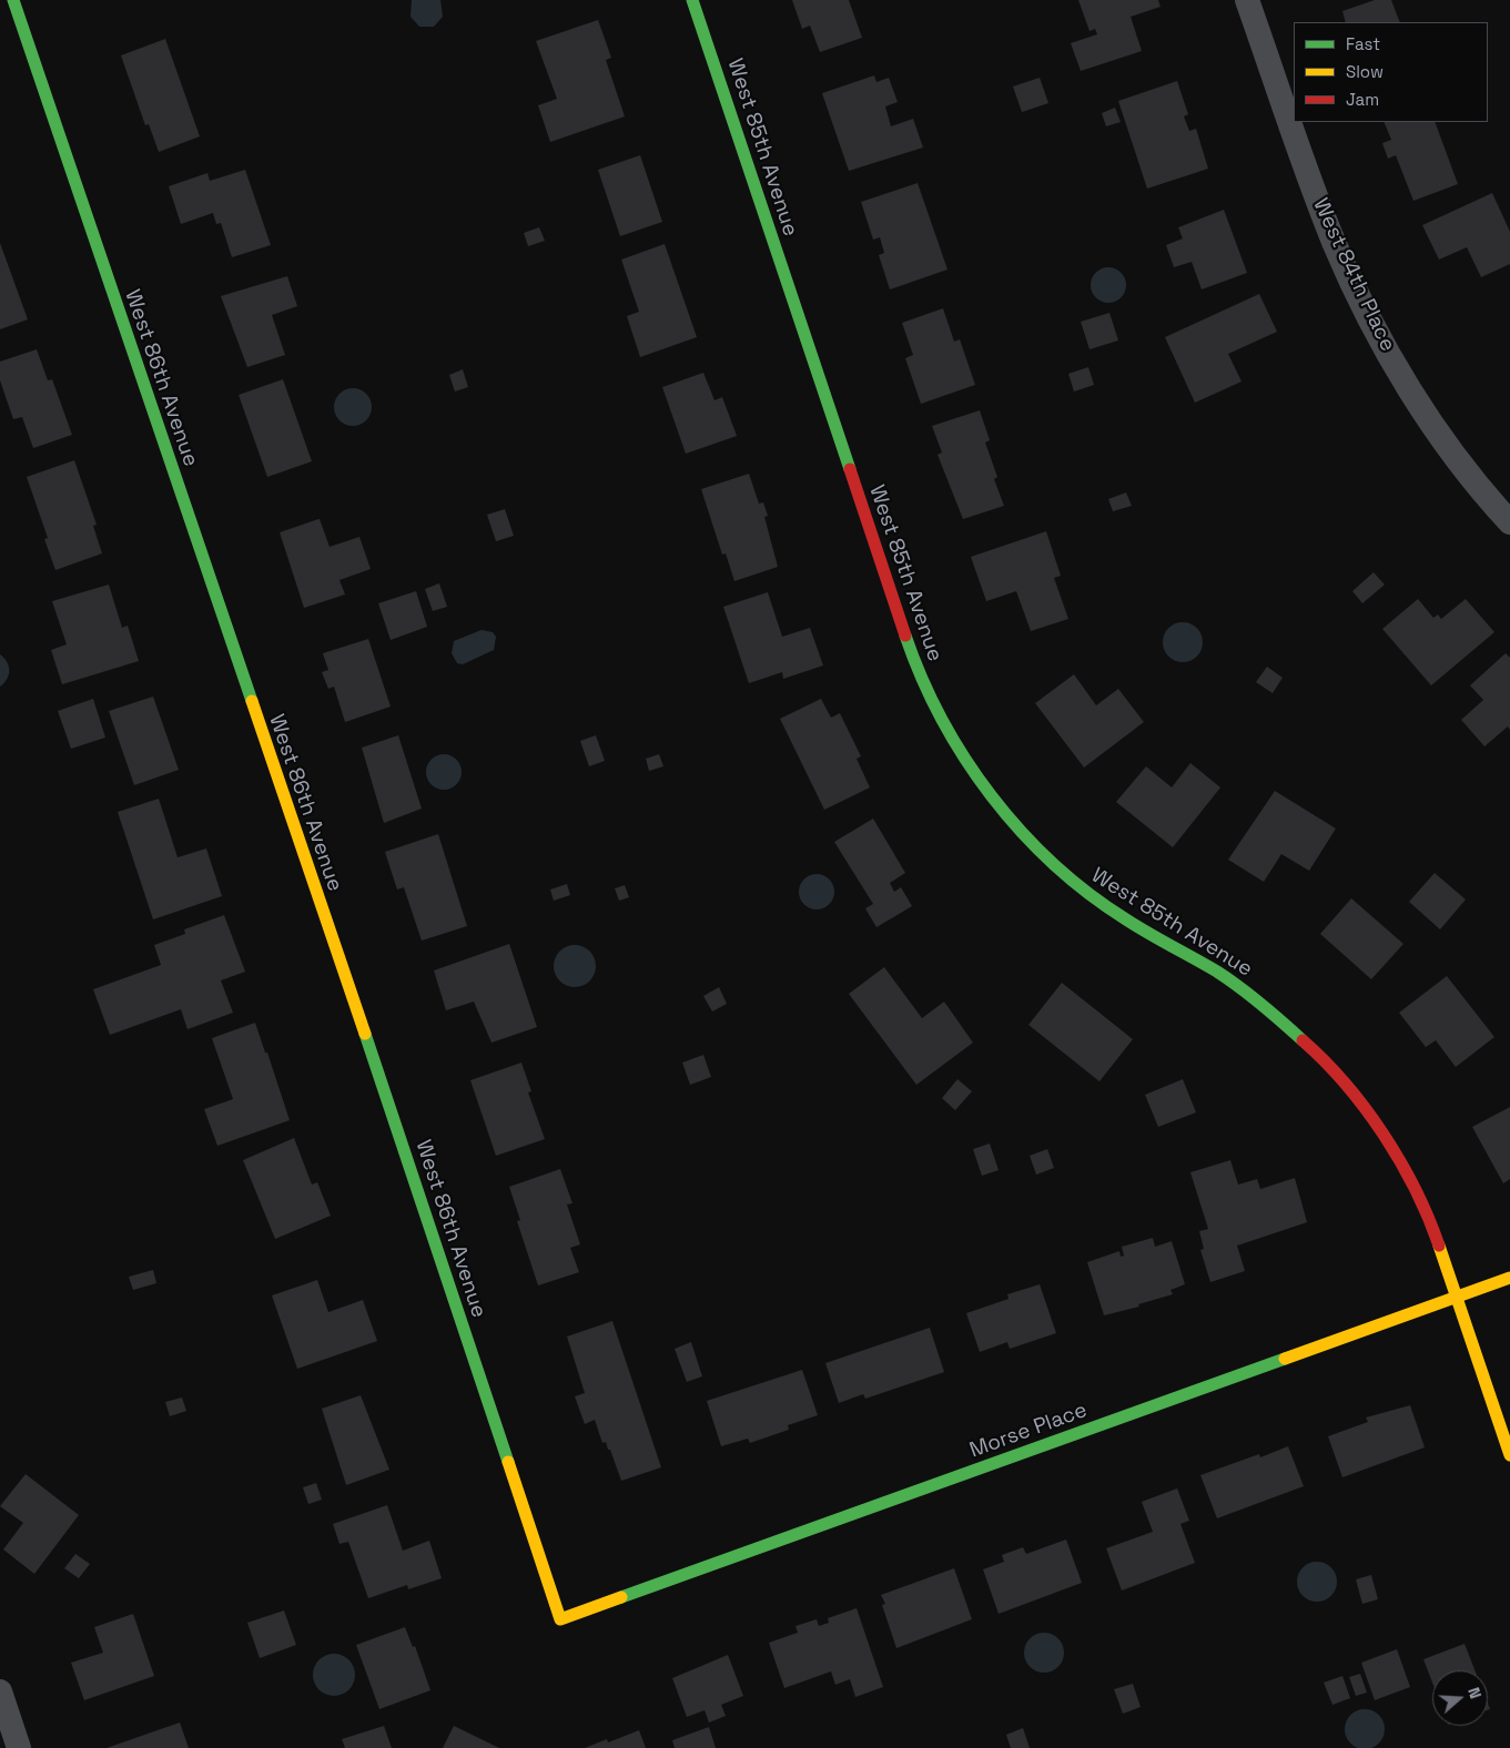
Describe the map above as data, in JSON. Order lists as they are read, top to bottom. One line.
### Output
{"streets":{"street":["West 85th Avenue","West 84th Place","West 86th Avenue","Morse Place"]},"crossings":[["West 85th Avenue","Morse Place"],["West 86th Avenue","Morse Place"]],"legend":["Fast","Slow","Jam"],"north":"right"}
